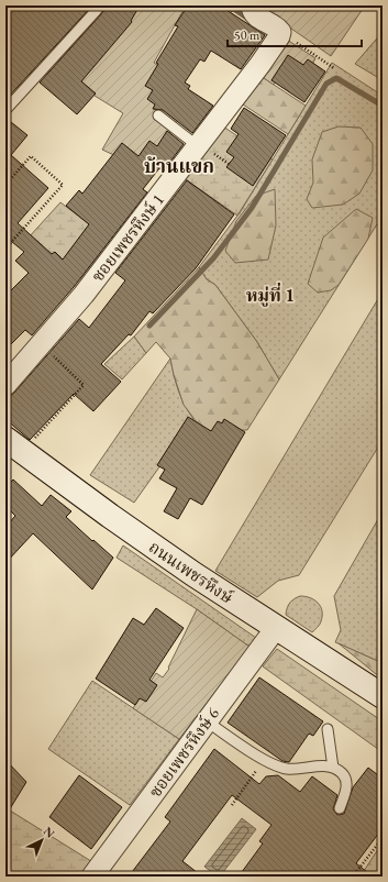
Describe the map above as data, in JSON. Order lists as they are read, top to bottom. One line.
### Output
{"streets":{"main road":["ถนนเพชรหึงษ์"],"street":["ซอยเพชรหึงษ์ 1","ซอยเพชรหึงษ์ 6"]},"crossings":[["ถนนเพชรหึงษ์","ซอยเพชรหึงษ์ 6"]],"districts":["บ้านแขก","หมู่ที่ 1"],"scale_bar":"50 m","north":"top right"}
